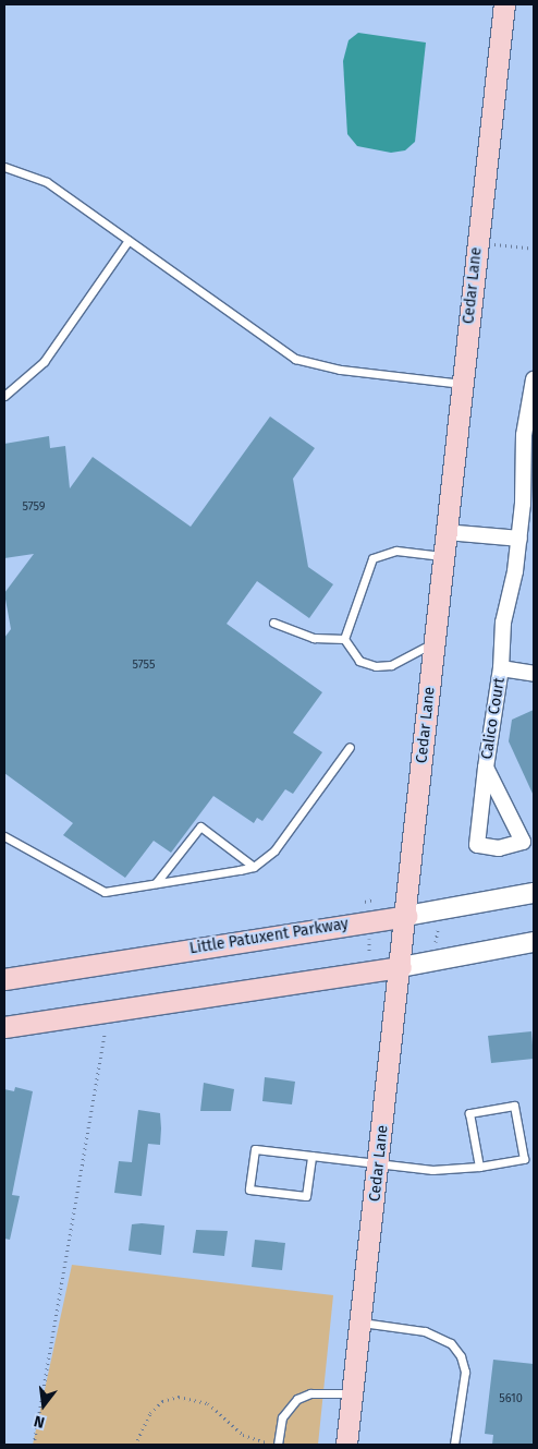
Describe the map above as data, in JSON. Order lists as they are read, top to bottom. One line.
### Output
{"streets":{"main road":["Cedar Lane","Little Patuxent Parkway"],"street":["Calico Court"]},"crossings":[["Cedar Lane","Little Patuxent Parkway"]],"house_numbers":["5759","5755","5610"],"north":"bottom"}
